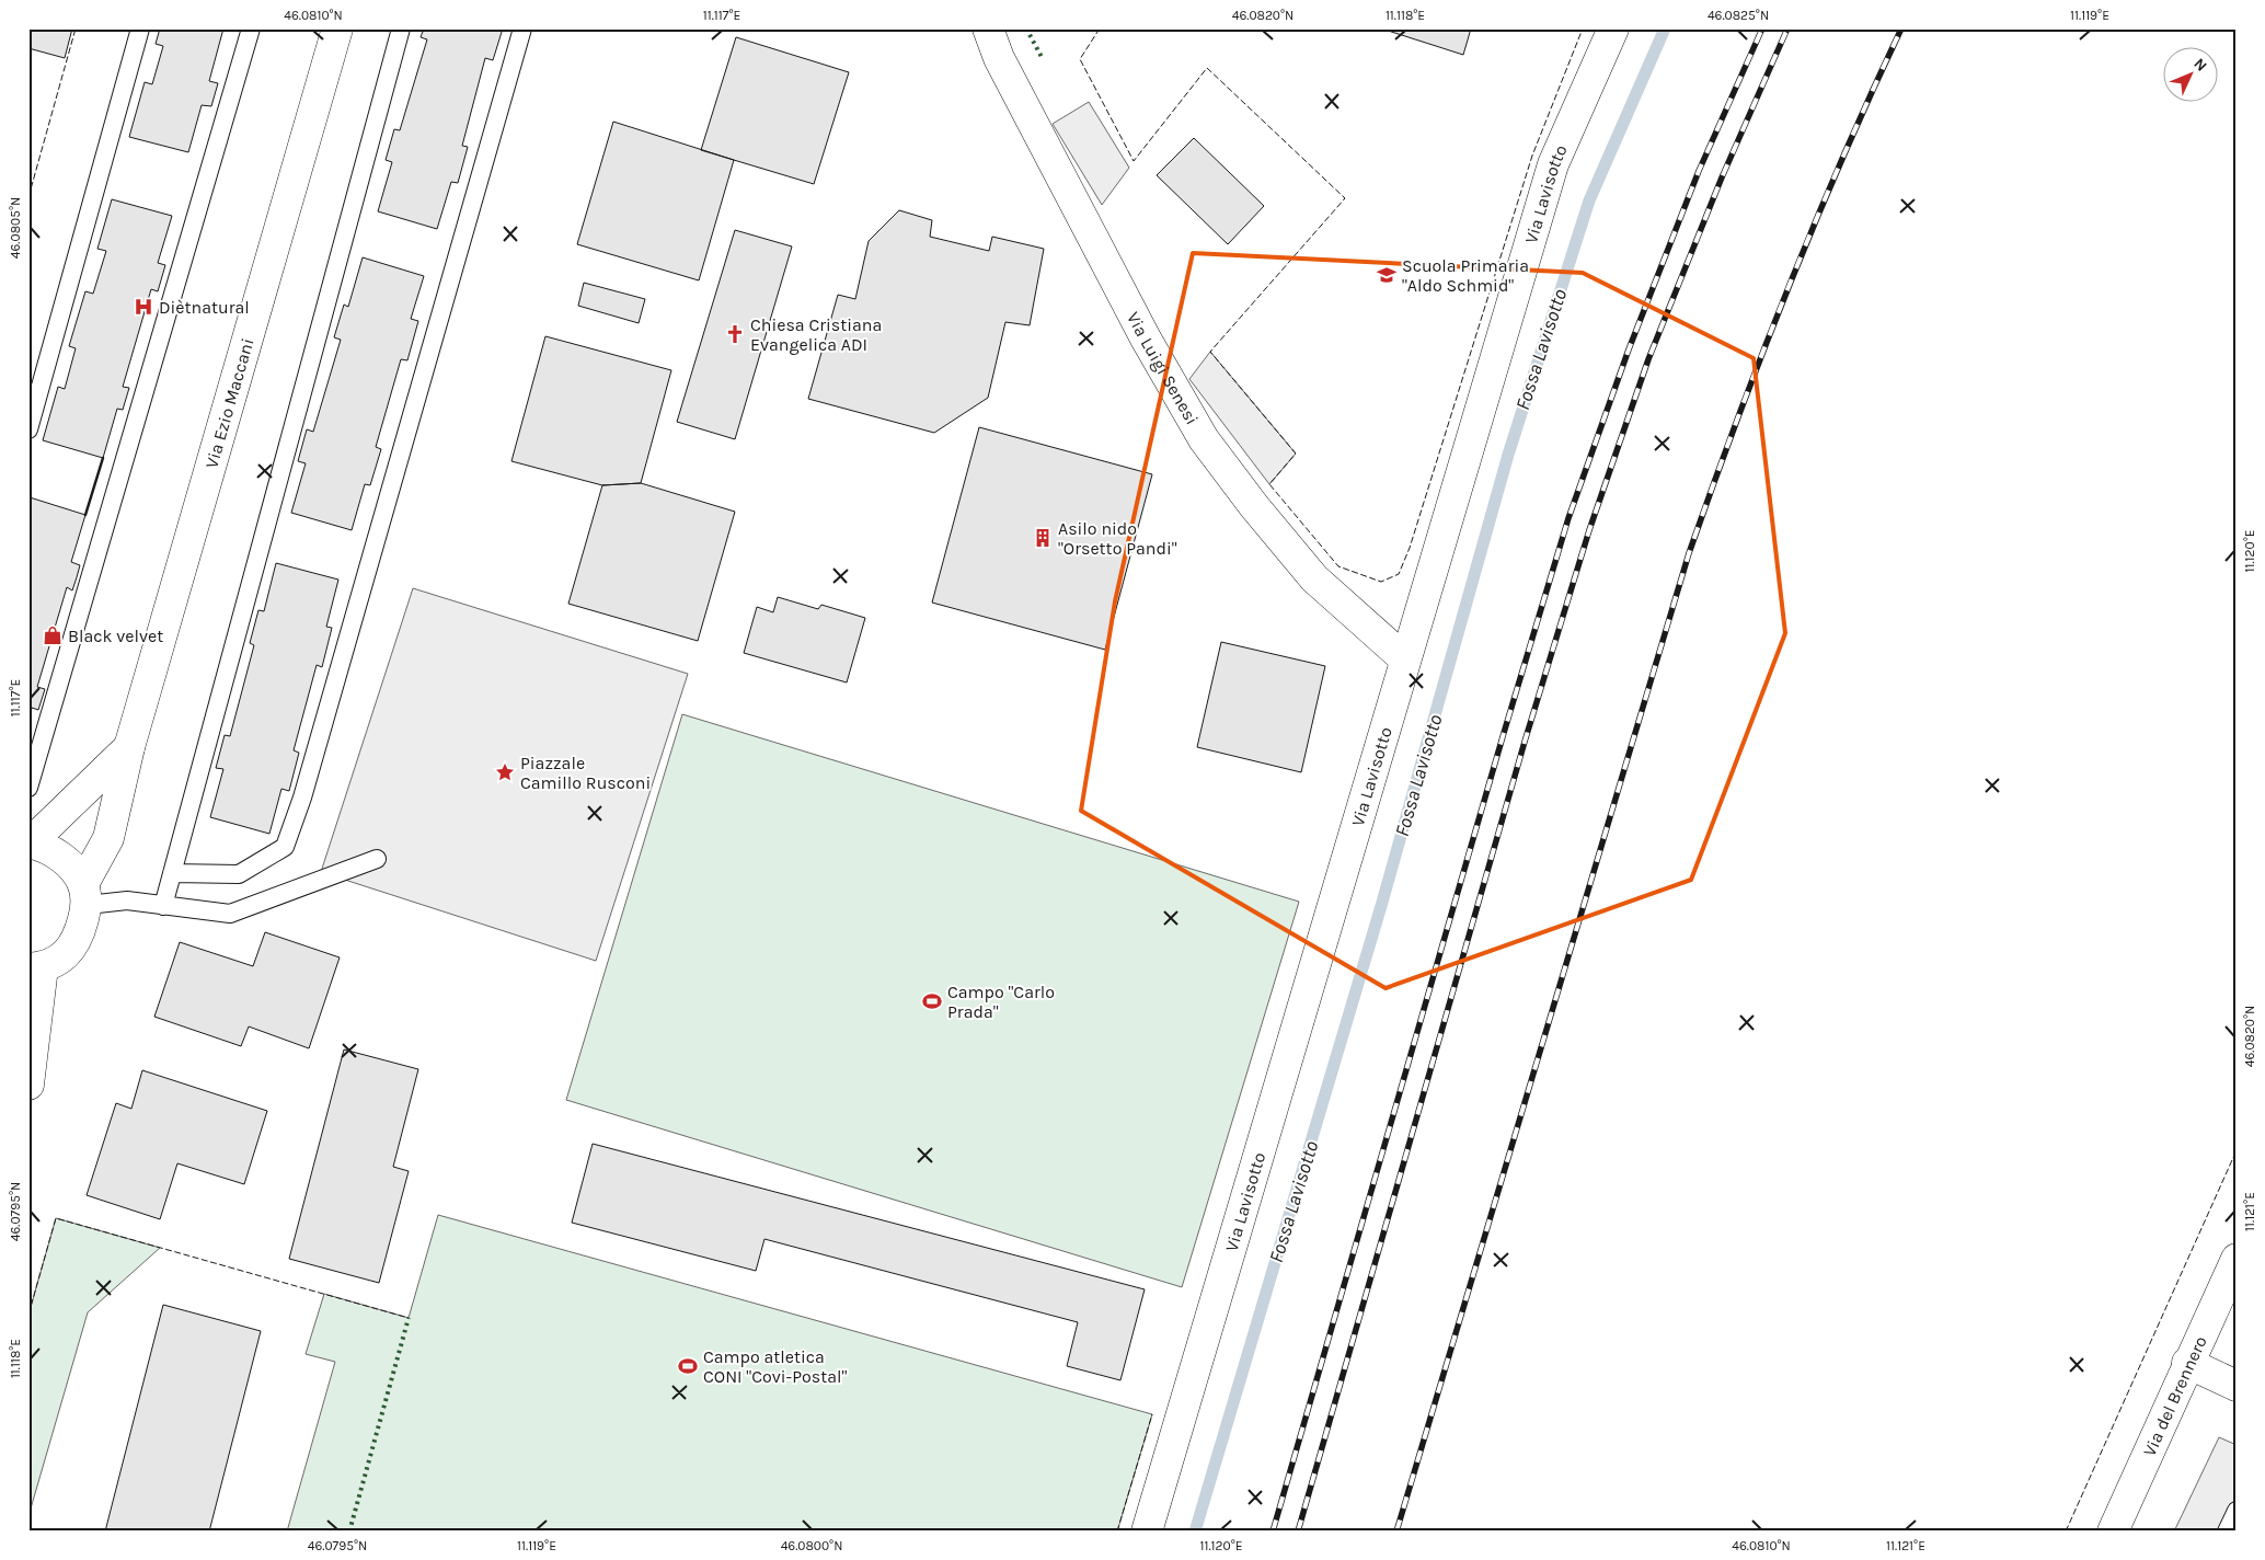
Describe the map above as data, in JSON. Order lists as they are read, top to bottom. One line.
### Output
{"streets":{"street":["Via Lavisotto","Via Luigi Senesi","Via Ezio Maccani","Via del Brennero"]},"crossings":[["Via Lavisotto","Via Luigi Senesi"]],"water":["Fossa Lavisotto"],"places":{"school or university":["Scuola Primaria \"Aldo Schmid\""],"hospital":["Diètnatural"],"church":["Chiesa Cristiana Evangelica ADI"],"building":["Asilo nido \"Orsetto Pandi\""],"shop":["Black velvet"],"place":["Piazzale Camillo Rusconi"],"sports":["Campo \"Carlo Prada\"","Campo atletica CONI \"Covi-Postal\""]},"north":"top right","coordinates":["46.0810°N","11.117°E","46.0820°N","11.118°E","46.0825°N","11.119°E","46.0805°N","11.120°E","46.0795°N","11.121°E","46.0800°N"]}
